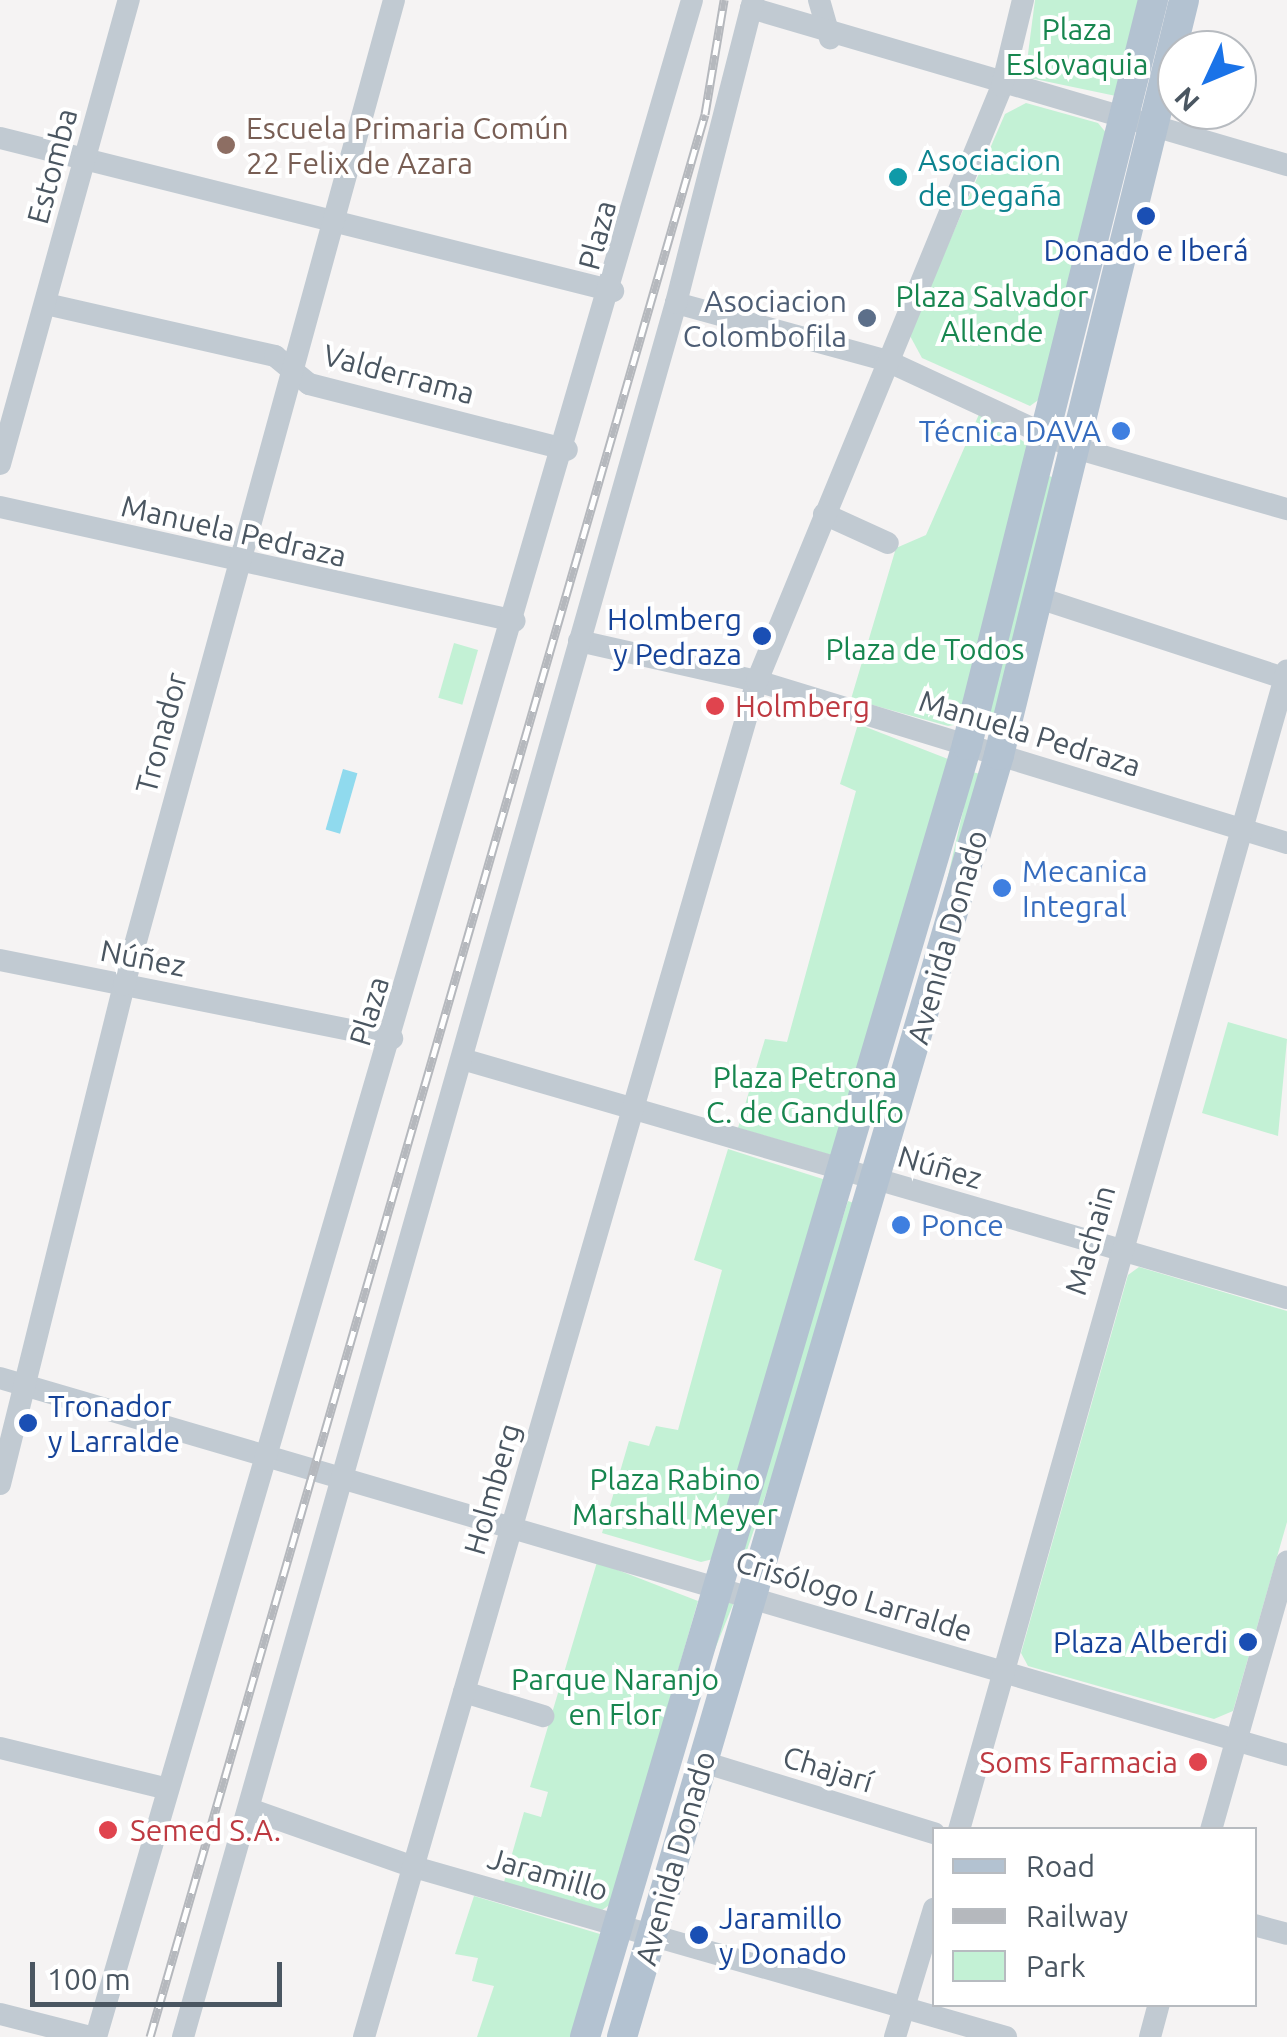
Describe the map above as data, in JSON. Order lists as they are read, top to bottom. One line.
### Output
{"streets":{"main road":["Avenida Donado"],"street":["Estomba","Plaza","Valderrama","Manuela Pedraza","Tronador","Núñez","Machain","Holmberg","Crisólogo Larralde","Chajarí","Jaramillo"]},"crossings":[["Estomba","Valderrama"],["Plaza","Valderrama"],["Plaza","Manuela Pedraza"],["Plaza","Núñez"],["Plaza","Crisólogo Larralde"],["Valderrama","Tronador"],["Manuela Pedraza","Tronador"],["Manuela Pedraza","Avenida Donado"],["Manuela Pedraza","Machain"],["Manuela Pedraza","Holmberg"],["Tronador","Núñez"],["Tronador","Crisólogo Larralde"],["Avenida Donado","Núñez"],["Avenida Donado","Crisólogo Larralde"],["Avenida Donado","Chajarí"],["Avenida Donado","Jaramillo"],["Núñez","Machain"],["Núñez","Holmberg"],["Machain","Crisólogo Larralde"],["Holmberg","Crisólogo Larralde"],["Holmberg","Jaramillo"]],"parks":["Plaza Eslovaquia","Plaza Salvador Allende","Plaza de Todos","Plaza Petrona C. de Gandulfo","Plaza Rabino Marshall Meyer","Parque Naranjo en Flor"],"places":["Escuela Primaria Común 22 Felix de Azara","Asociacion de Degaña","Donado e Iberá","Asociacion Colombofila","Técnica DAVA","Holmberg y Pedraza","Holmberg","Mecanica Integral","Ponce","Tronador y Larralde","Plaza Alberdi","Soms Farmacia","Semed S.A.","Jaramillo y Donado"],"legend":["Road","Railway","Park"],"scale_bar":"100 m","north":"bottom left"}
